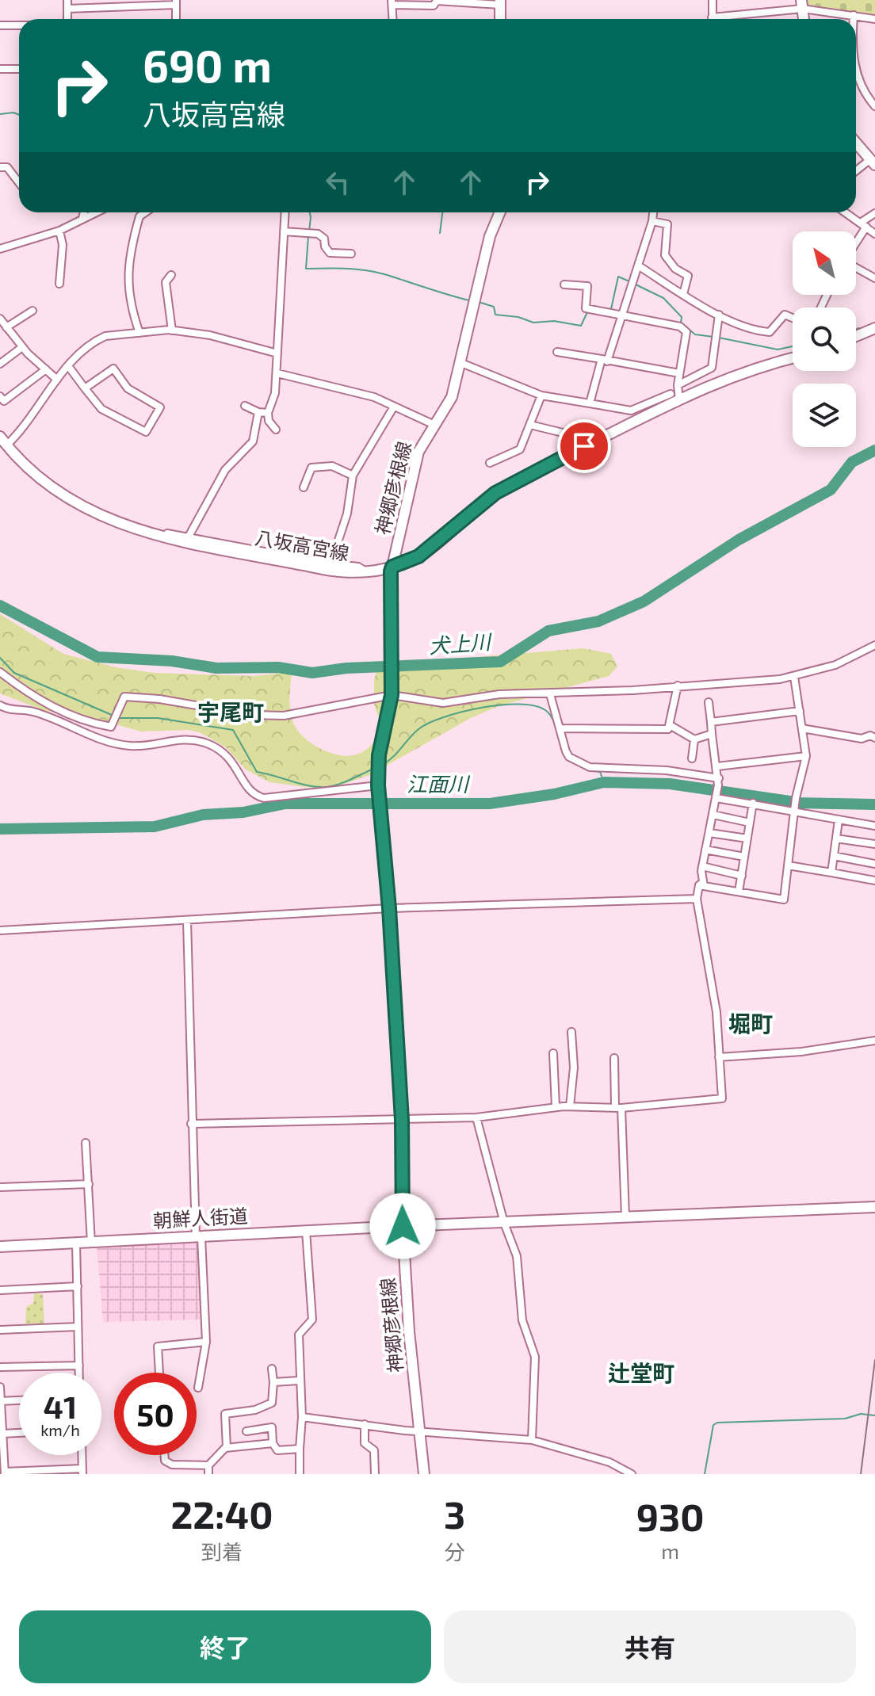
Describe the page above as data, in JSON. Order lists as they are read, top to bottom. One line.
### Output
{"streets":{"main road":["神郷彦根線","八坂高宮線","朝鮮人街道"]},"crossings":[["神郷彦根線","八坂高宮線"],["神郷彦根線","朝鮮人街道"]],"districts":["宇尾町","堀町","辻堂町"],"water":["犬上川","江面川"],"north":"top left","page":{"turn":["690 m","八坂高宮線"],"speed":"41 km/h","limit":"50","eta":["22:40","到着","3","分","930","m"],"buttons":["終了","共有"]}}
